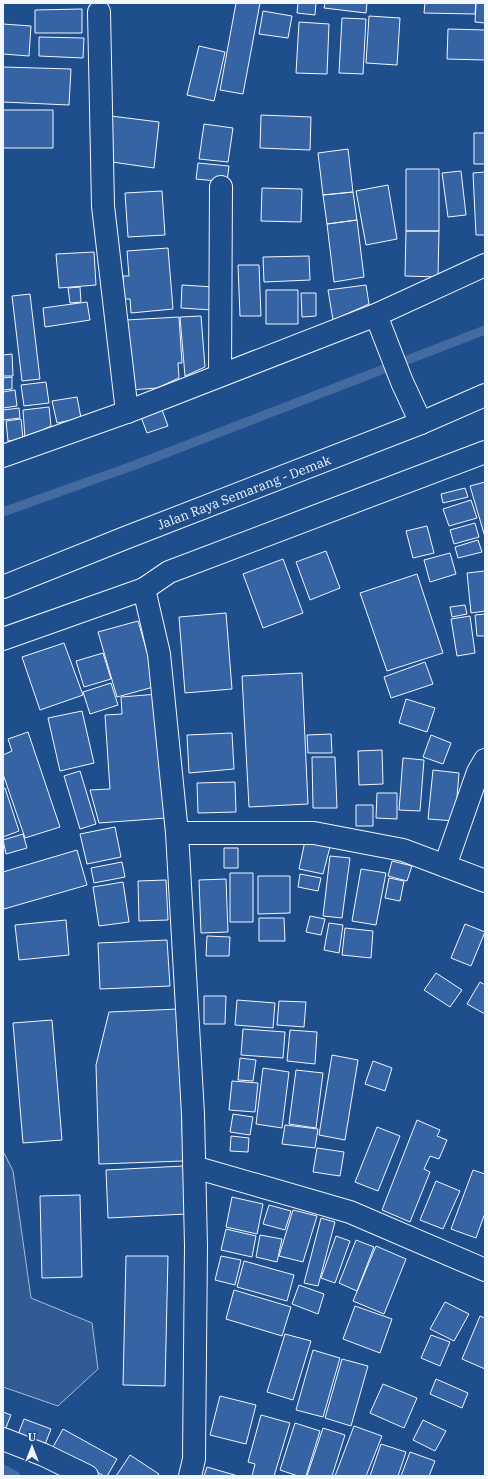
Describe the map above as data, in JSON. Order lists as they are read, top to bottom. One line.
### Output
{"streets":{"main road":["Jalan Raya Semarang - Demak"]},"north":"top"}
